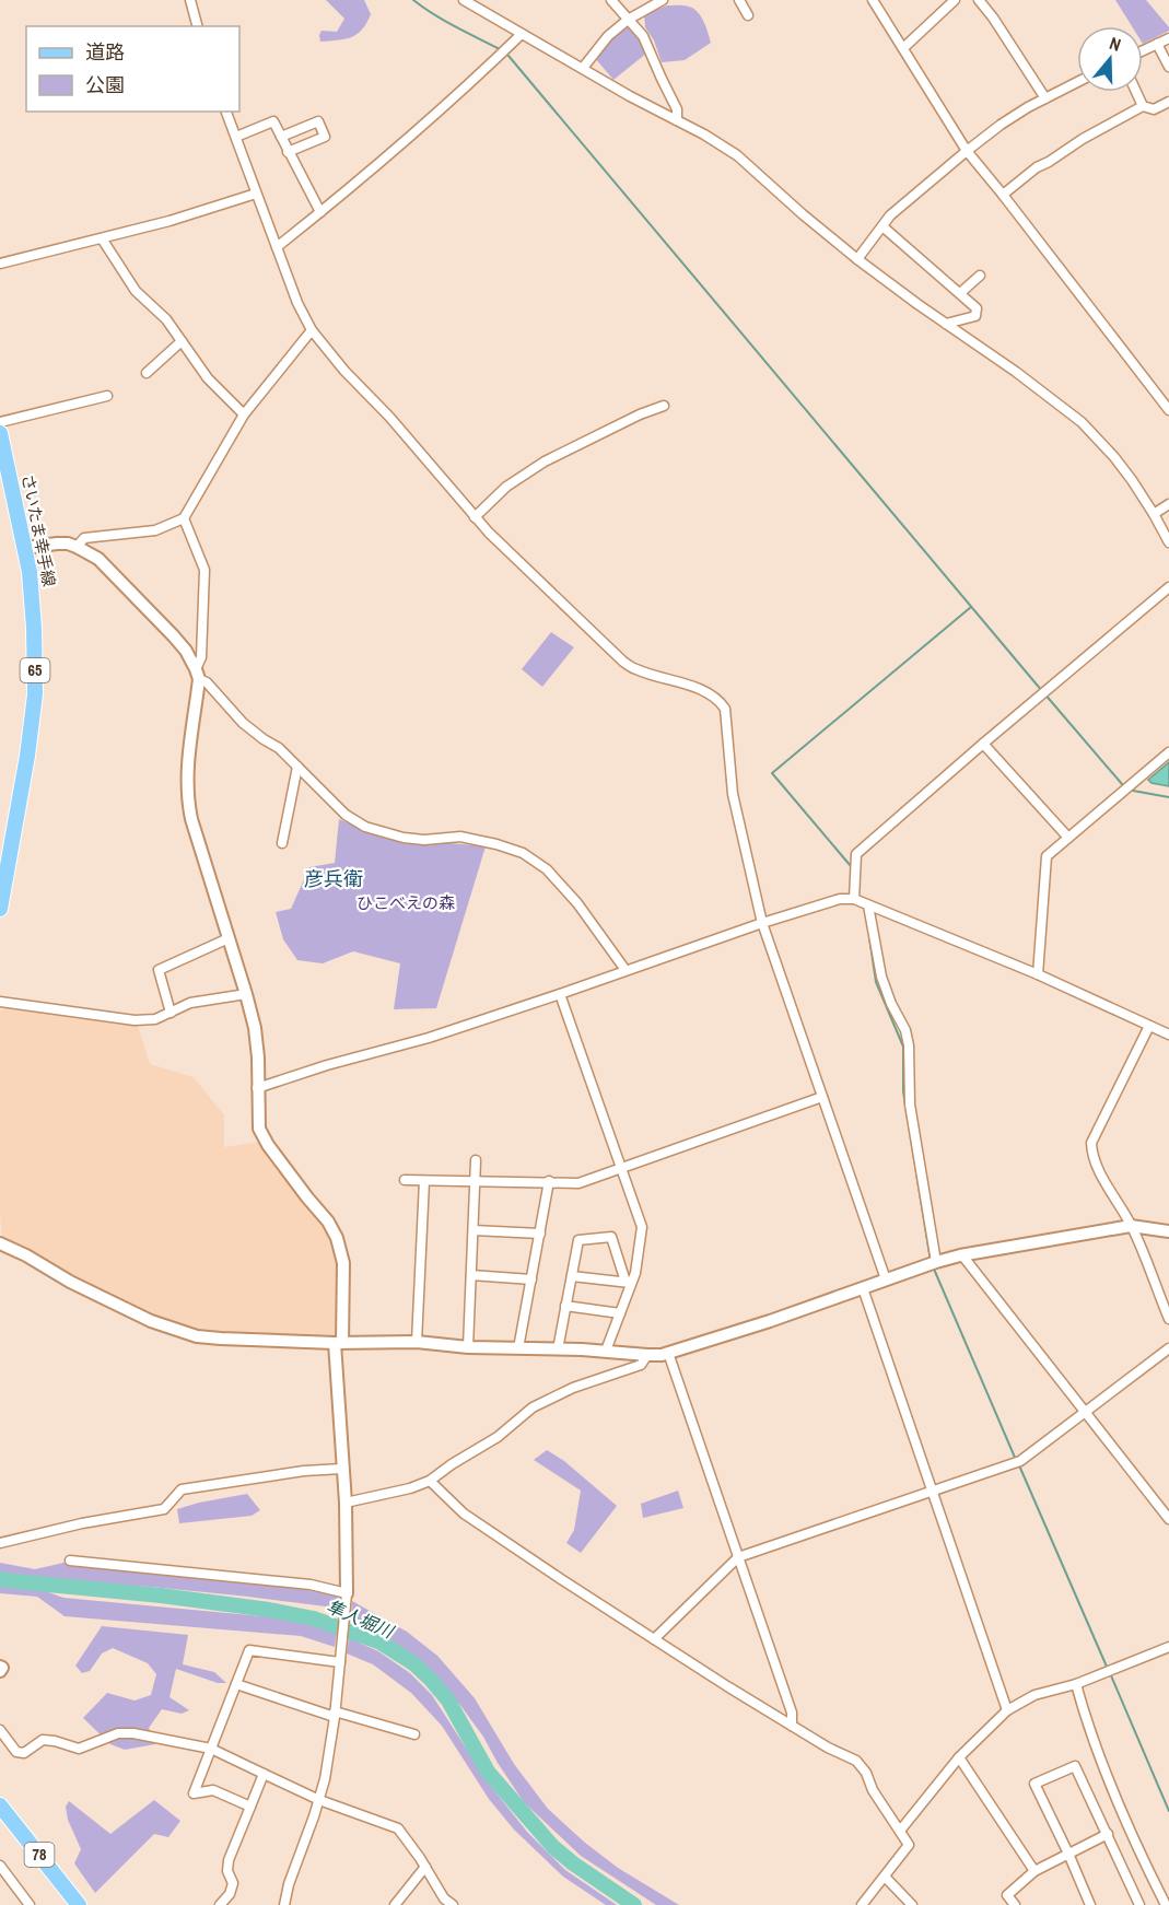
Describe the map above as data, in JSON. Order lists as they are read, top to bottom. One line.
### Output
{"streets":{"main road":["さいたま幸手線","65","78"]},"districts":["彦兵衛"],"water":["隼人堀川"],"parks":["ひこべえの森"],"legend":["道路","公園"],"north":"top"}
